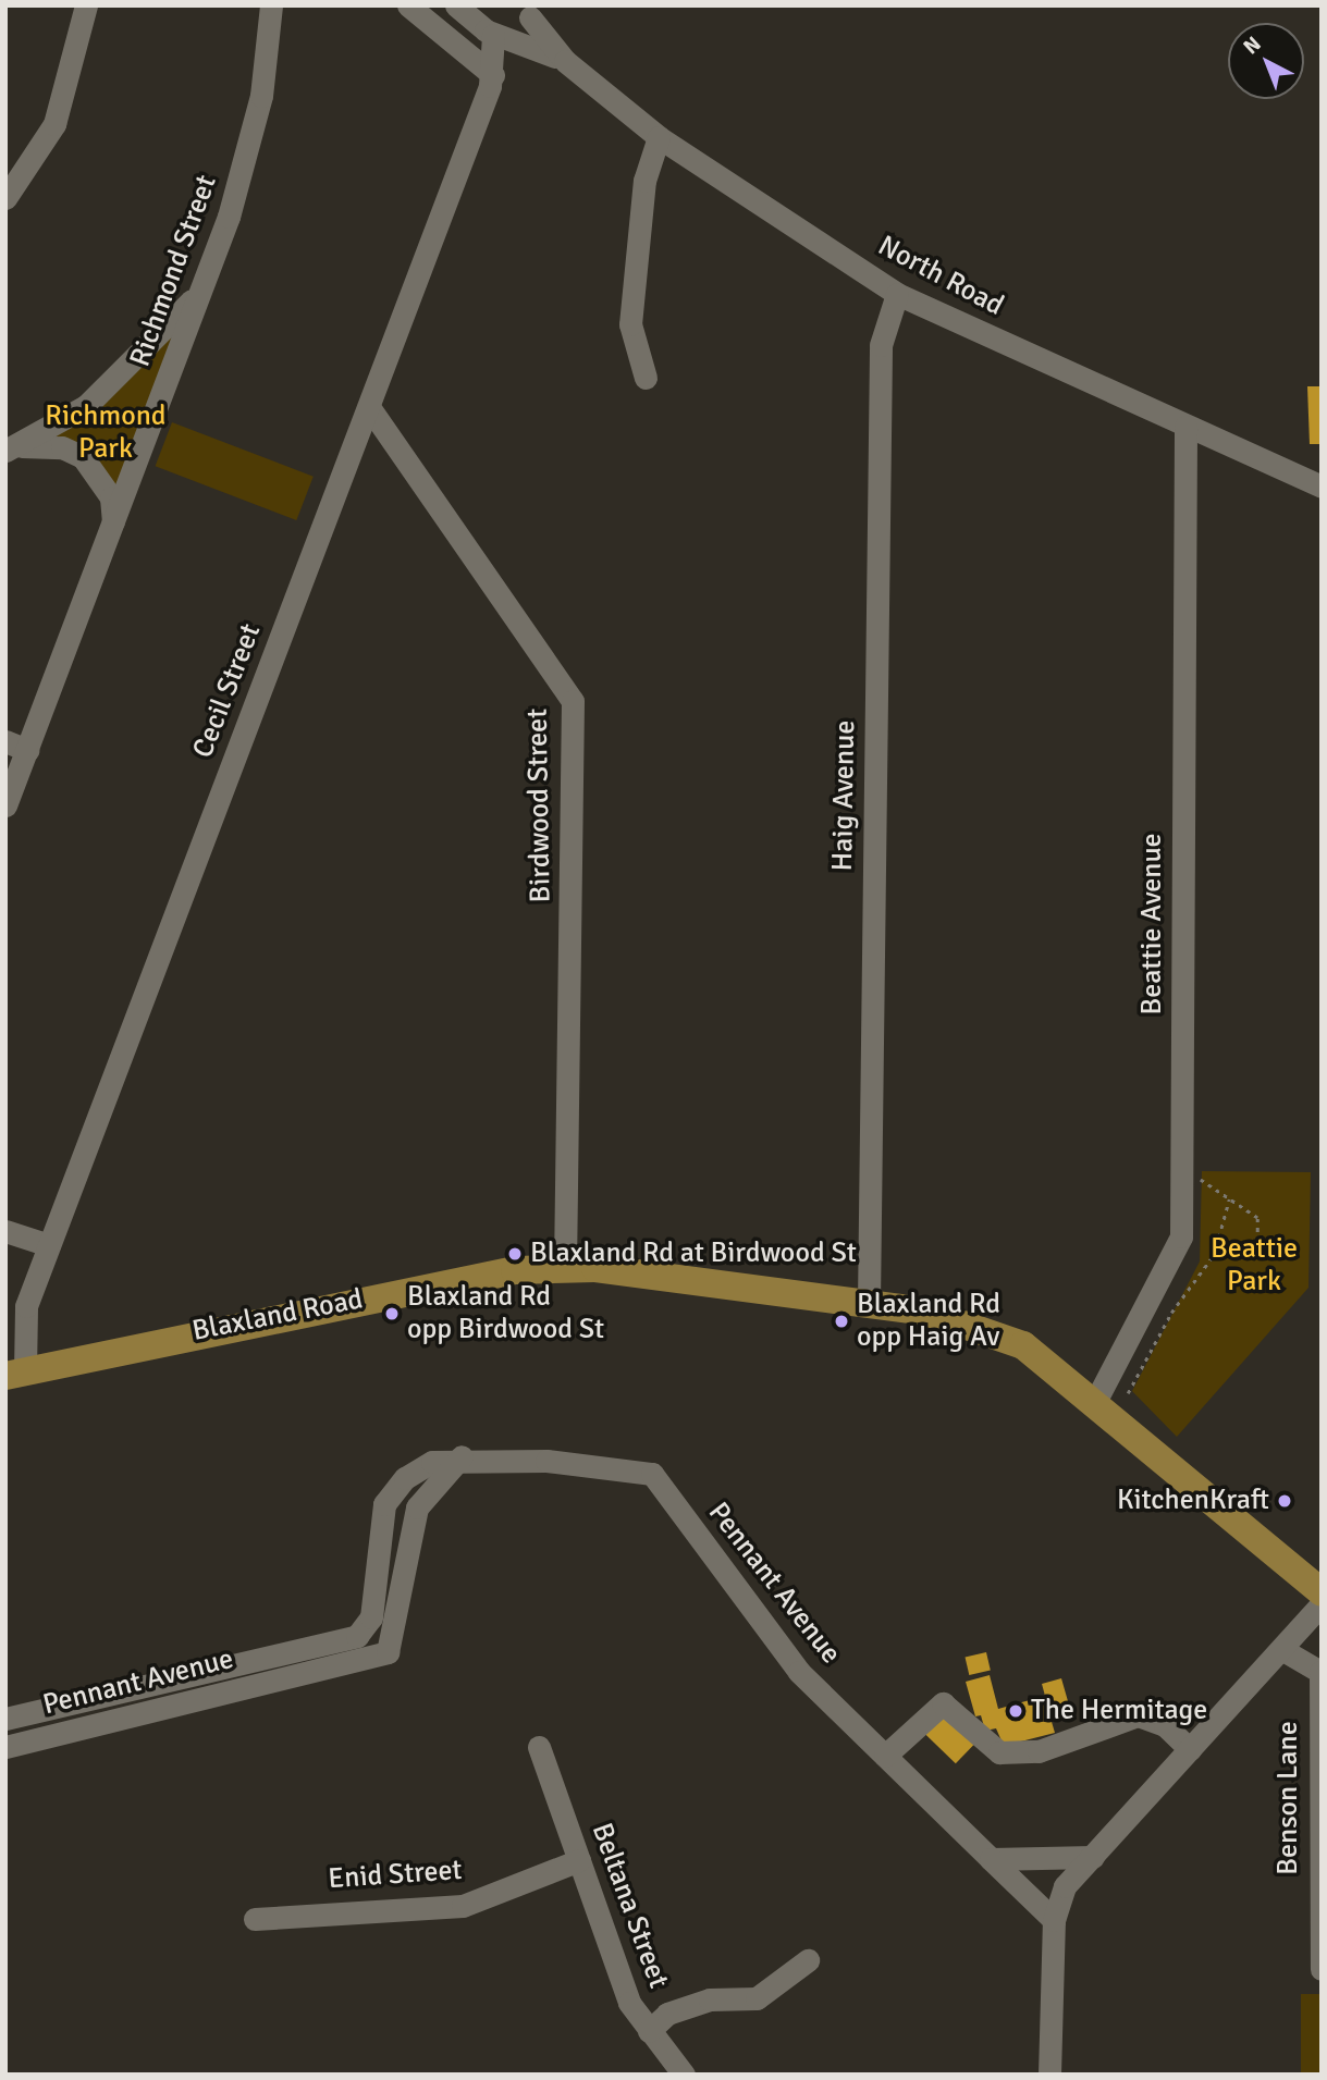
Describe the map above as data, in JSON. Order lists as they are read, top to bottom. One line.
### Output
{"streets":{"main road":["Blaxland Road"],"street":["Richmond Street","North Road","Cecil Street","Haig Avenue","Birdwood Street","Beattie Avenue","Pennant Avenue","Benson Lane","Enid Street","Beltana Street"]},"crossings":[["North Road","Cecil Street"],["North Road","Haig Avenue"],["North Road","Beattie Avenue"],["Cecil Street","Birdwood Street"],["Cecil Street","Blaxland Road"],["Haig Avenue","Blaxland Road"],["Birdwood Street","Blaxland Road"],["Beattie Avenue","Blaxland Road"],["Enid Street","Beltana Street"]],"parks":["Richmond Park","Beattie Park"],"places":["Blaxland Rd at Birdwood St","Blaxland Rd opp Birdwood St","Blaxland Rd opp Haig Av","KitchenKraft","The Hermitage"],"north":"top left"}
